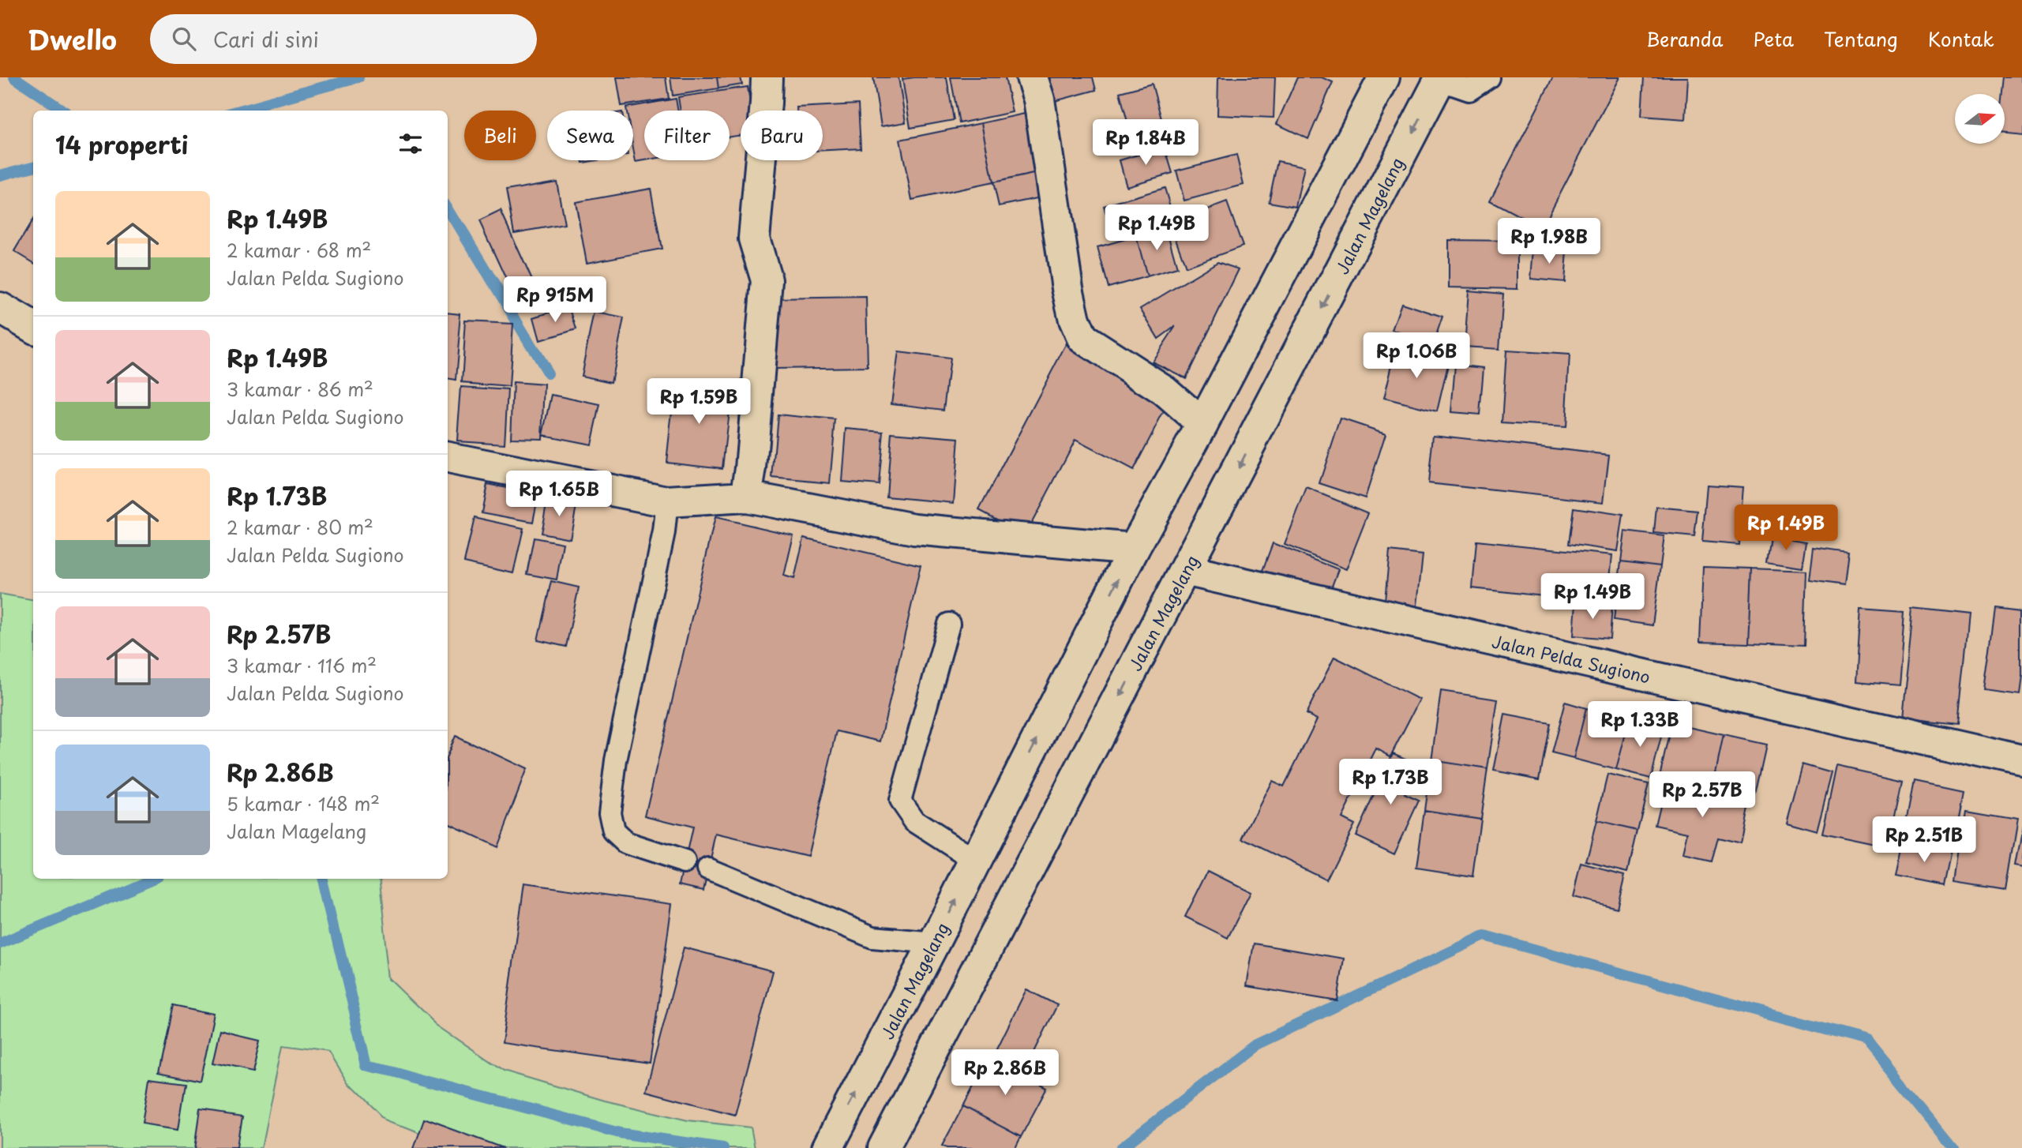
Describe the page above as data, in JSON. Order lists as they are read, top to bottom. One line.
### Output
{"streets":{"main road":["Jalan Magelang","Jalan Pelda Sugiono"]},"crossings":[["Jalan Magelang","Jalan Pelda Sugiono"]],"north":"right","page":{"header":"Dwello","search":"Cari di sini","nav":["Beranda","Peta","Tentang","Kontak"],"chip":["Beli","Sewa","Filter","Baru"],"heading":"14 properti","price":["Rp 1.84B","Rp 1.49B","Rp 1.98B","Rp 915M","Rp 1.06B","Rp 1.59B","Rp 1.65B","Rp 1.49B","Rp 1.49B","Rp 1.33B","Rp 1.73B","Rp 2.57B","Rp 2.51B","Rp 2.86B"],"list":[{"name":"Rp 1.49B","note":"2 kamar · 68 m² · Jalan Pelda Sugiono"},{"name":"Rp 1.49B","note":"3 kamar · 86 m² · Jalan Pelda Sugiono"},{"name":"Rp 1.73B","note":"2 kamar · 80 m² · Jalan Pelda Sugiono"},{"name":"Rp 2.57B","note":"3 kamar · 116 m² · Jalan Pelda Sugiono"},{"name":"Rp 2.86B","note":"5 kamar · 148 m² · Jalan Magelang"}]}}
